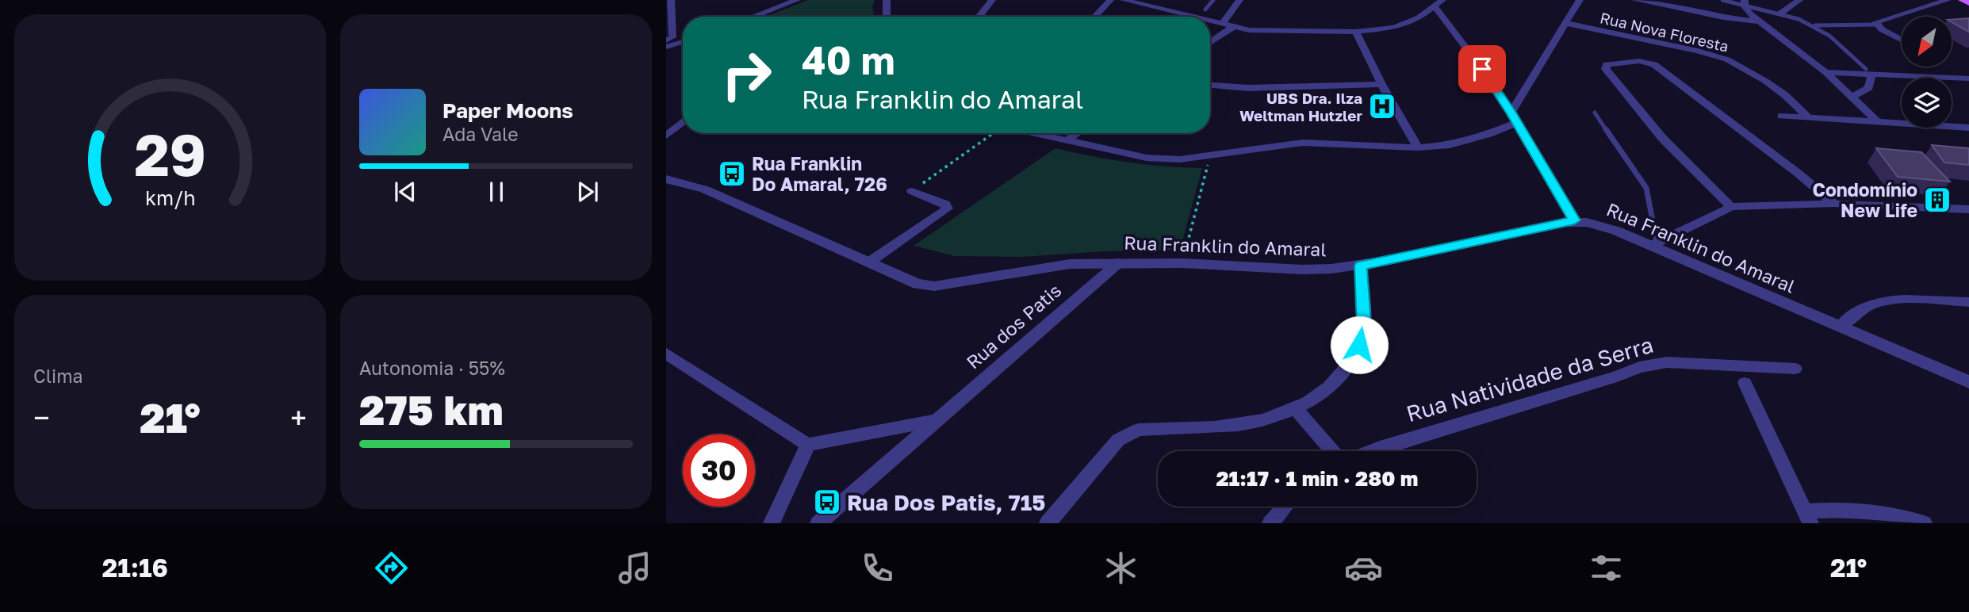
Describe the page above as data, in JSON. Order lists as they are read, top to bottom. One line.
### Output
{"streets":{"street":["Rua Nova Floresta","Rua Franklin do Amaral","Rua dos Patis","Rua Natividade da Serra"]},"crossings":[["Rua Franklin do Amaral","Rua dos Patis"]],"places":{"hospital":["UBS Dra. Ilza Weltman Hutzler"],"bus stop":["Rua Franklin Do Amaral, 726","Rua Dos Patis, 715"],"building":["Condomínio New Life"]},"north":"bottom left","page":{"turn":["40 m","Rua Franklin do Amaral"],"song":["Paper Moons","Ada Vale"],"tile":["Clima",["Autonomia · 55%","275 km"]],"heat":["−","21°","+"],"limit":"30","trip":"21:17 · 1 min · 280 m","tabs":["21:16","21°"],"gauge":["29","km/h"]}}
